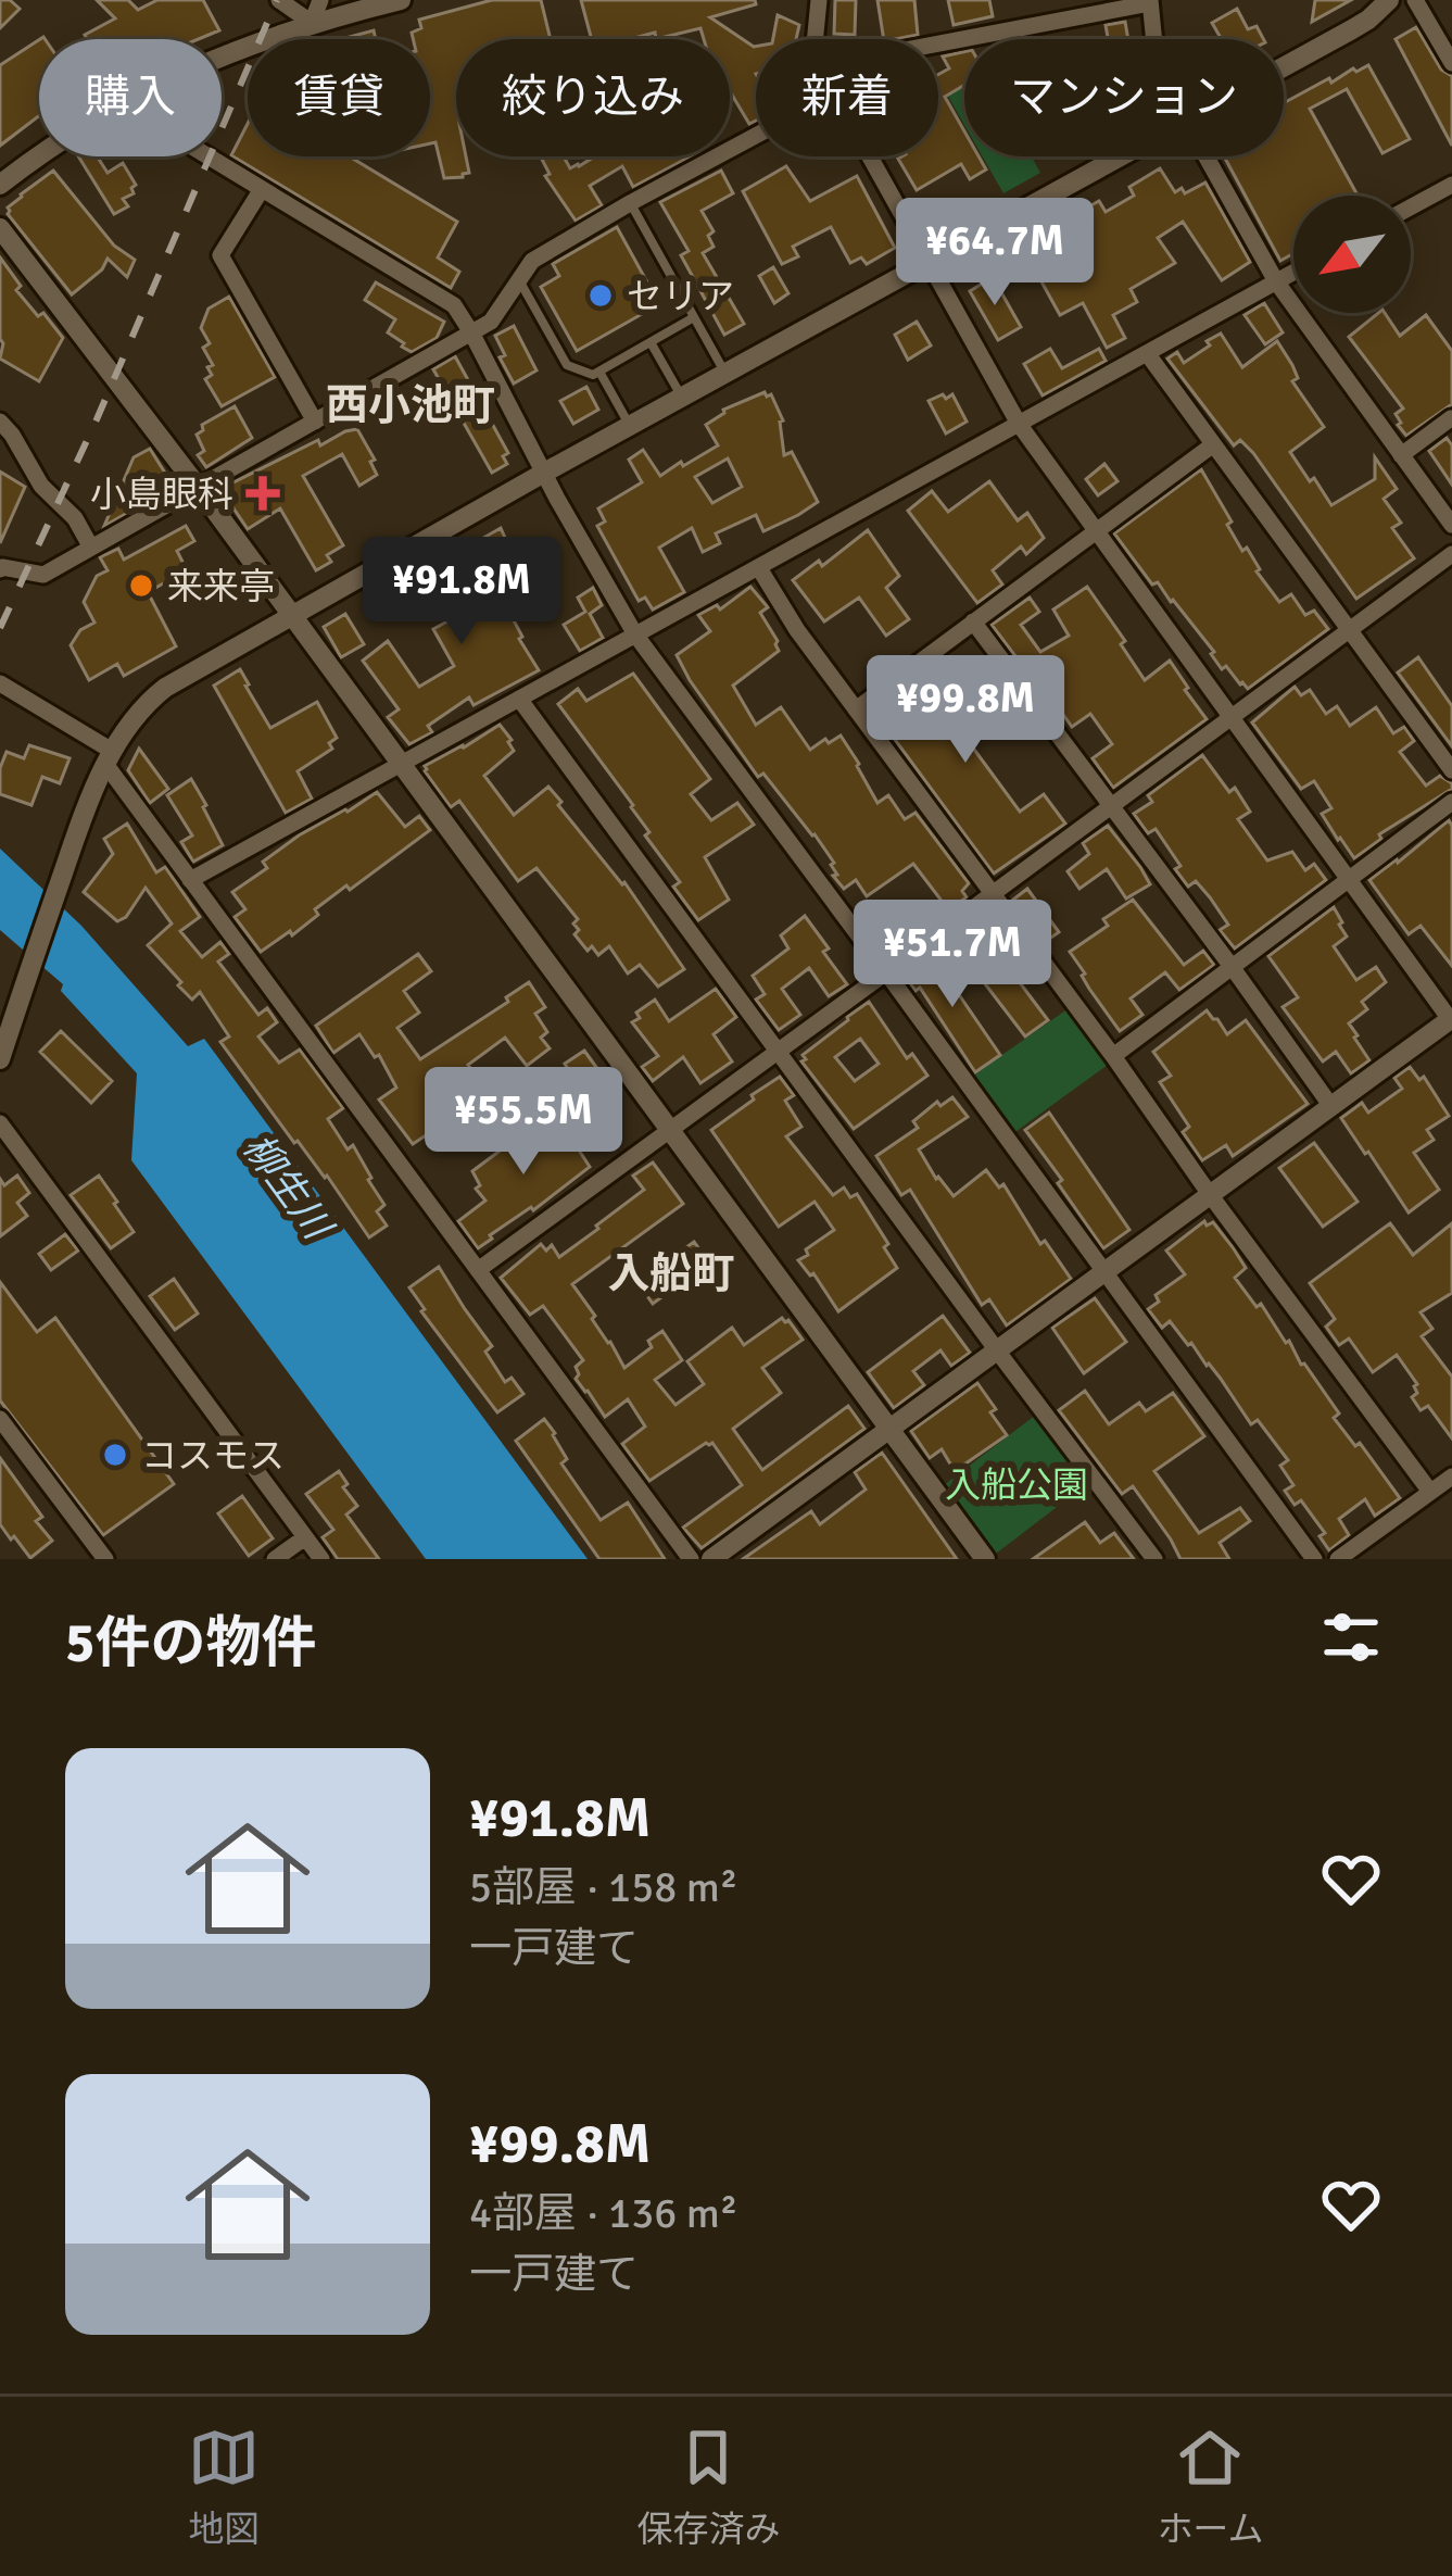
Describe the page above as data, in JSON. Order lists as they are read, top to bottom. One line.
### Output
{"districts":["西小池町","入船町"],"water":["柳生川"],"parks":["入船公園"],"places":{"other":["セリア","来来亭","コスモス"],"health":["小島眼科"]},"north":"bottom left","page":{"chip":["購入","賃貸","絞り込み","新着","マンション"],"price":["¥64.7M","¥91.8M","¥99.8M","¥51.7M","¥55.5M"],"heading":"5件の物件","list":[{"name":"¥91.8M","note":"5部屋 · 158 m² · 一戸建て"},{"name":"¥99.8M","note":"4部屋 · 136 m² · 一戸建て"}],"tabs":["地図","保存済み","ホーム"]}}
